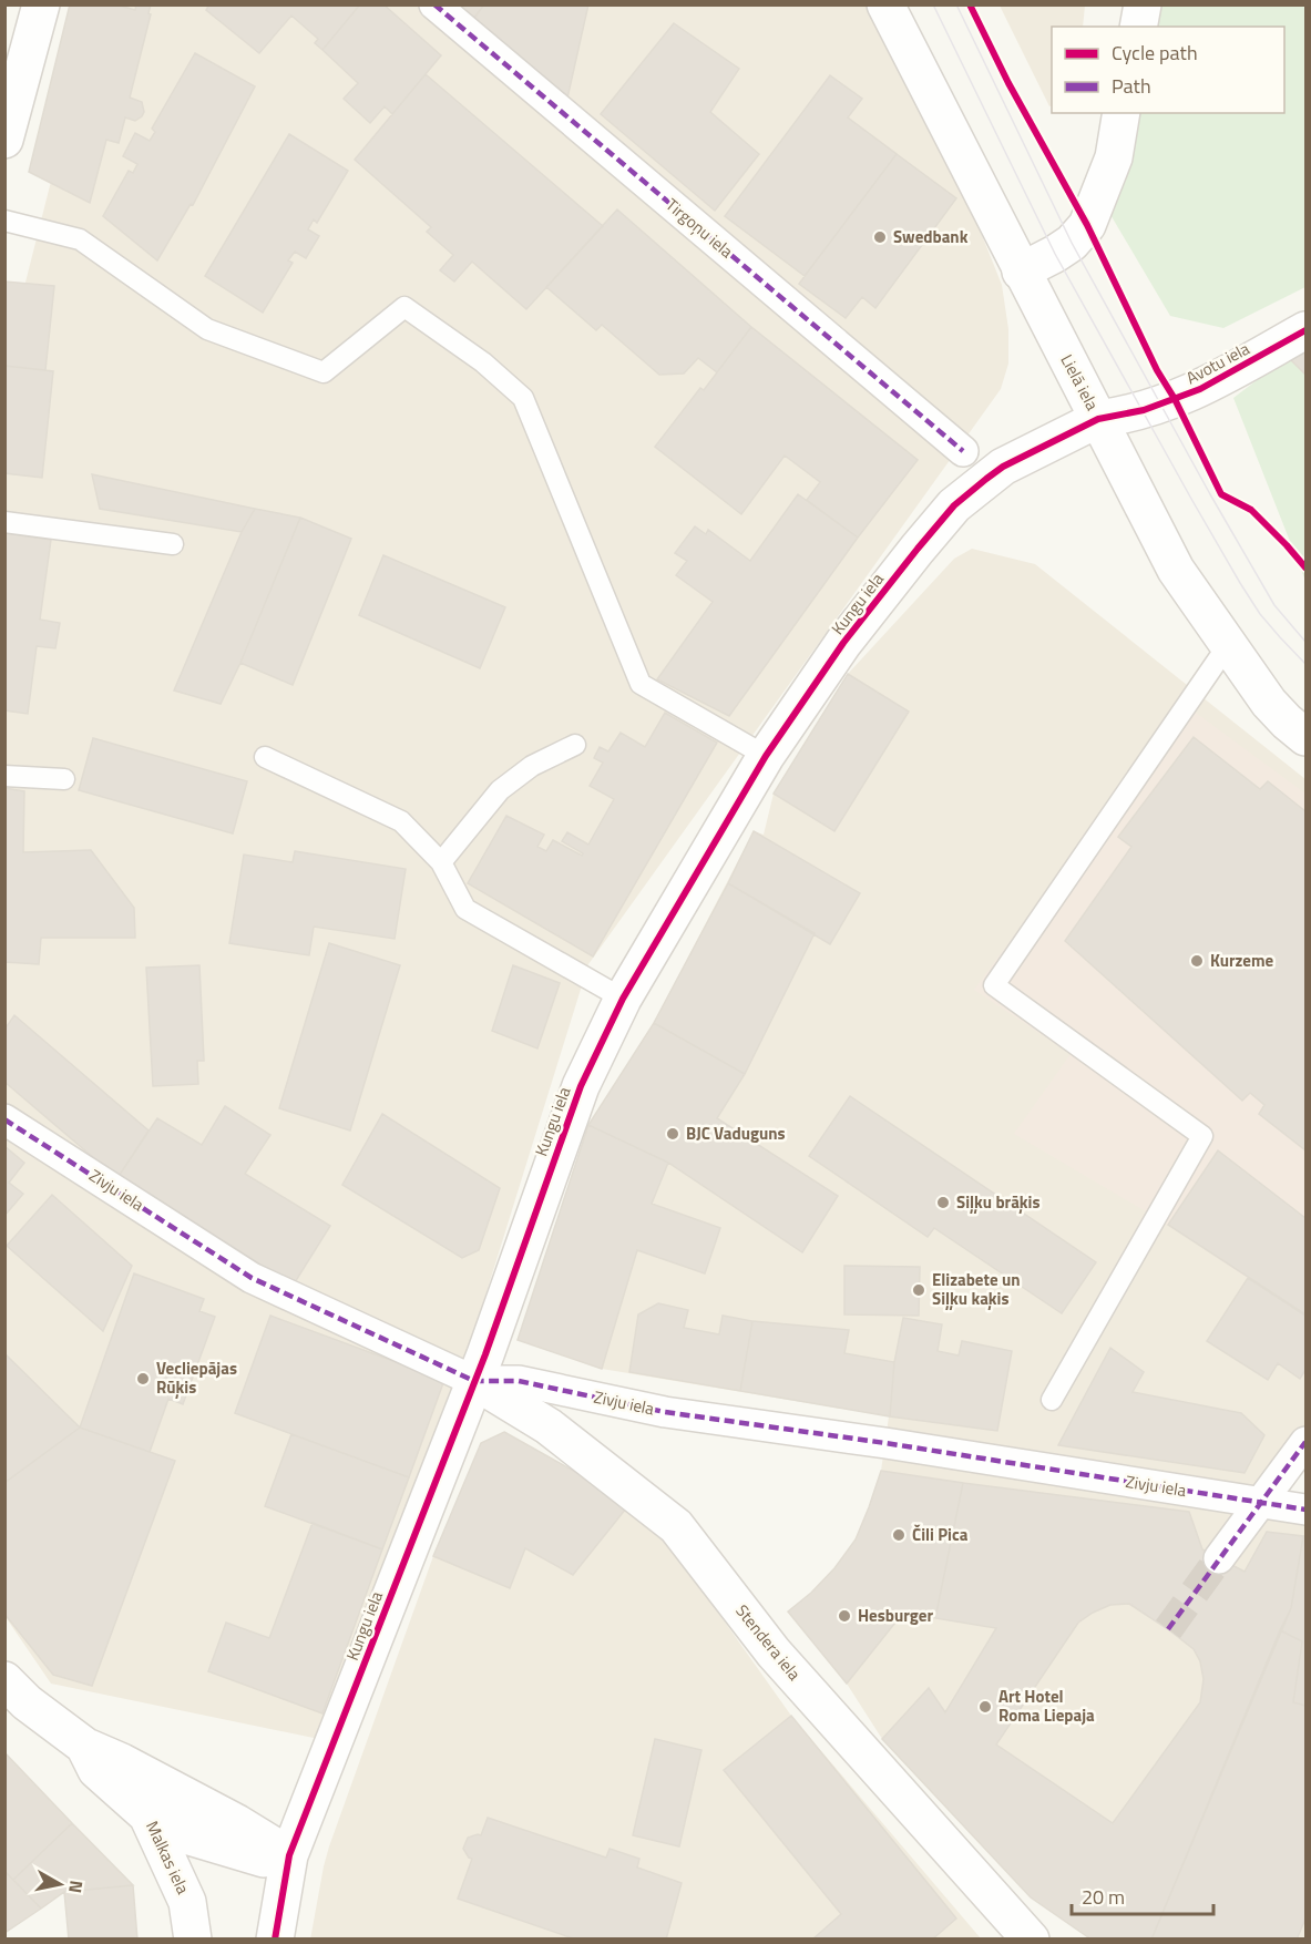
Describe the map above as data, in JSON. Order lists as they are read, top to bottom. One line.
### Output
{"streets":{"street":["Tirgoņu iela","Avotu iela","Lielā iela","Kungu iela","Zivju iela","Stendera iela","Malkas iela"]},"crossings":[["Avotu iela","Lielā iela"],["Avotu iela","Kungu iela"],["Lielā iela","Kungu iela"],["Kungu iela","Zivju iela"],["Kungu iela","Stendera iela"],["Zivju iela","Stendera iela"]],"places":["Swedbank","Kurzeme","BJC Vaduguns","Siļķu brāķis","Elizabete un Siļķu kaķis","Vecliepājas Rūķis","Čili Pica","Hesburger","Art Hotel Roma Liepaja"],"legend":["Cycle path","Path"],"scale_bar":"20 m","north":"right"}
